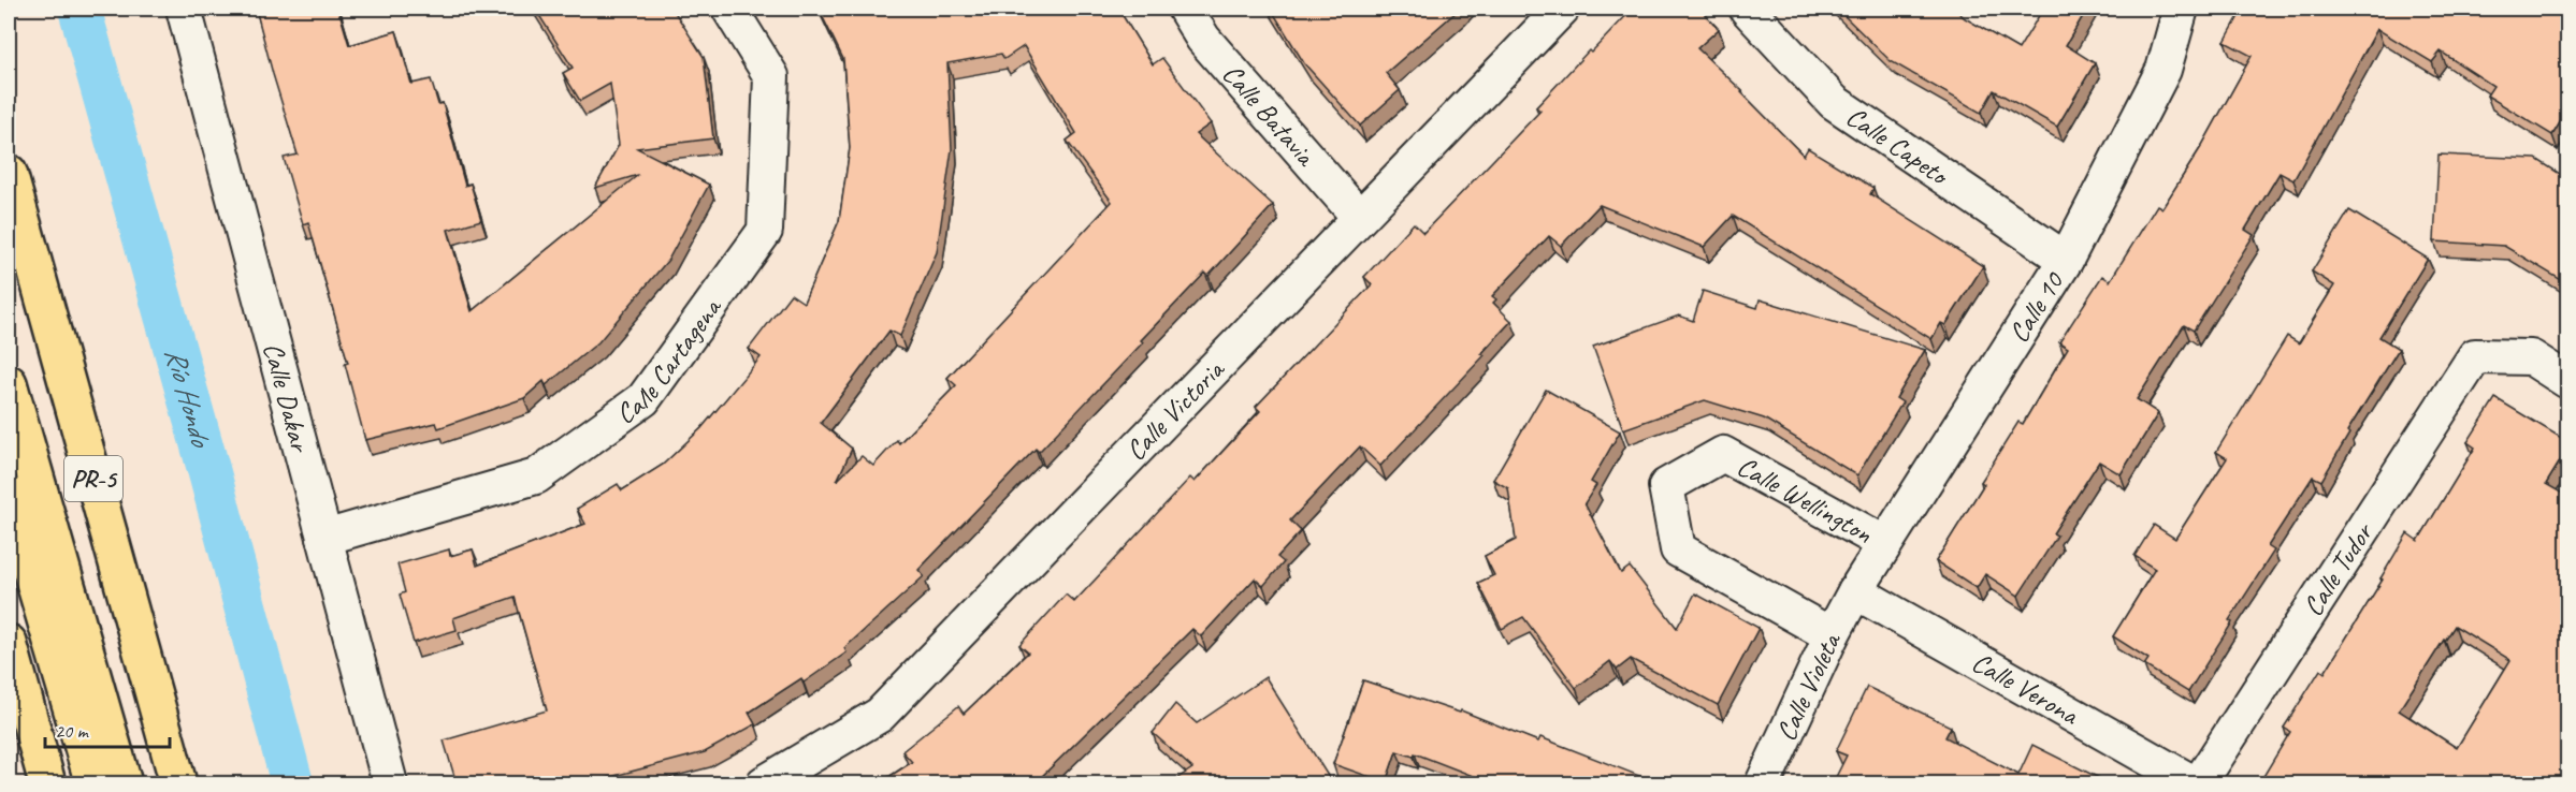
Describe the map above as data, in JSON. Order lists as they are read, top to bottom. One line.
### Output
{"streets":{"highway":["PR-5"],"street":["Calle Batavia","Calle Capeto","Calle 10","Calle Cartagena","Calle Dakar","Calle Victoria","Calle Wellington","Calle Tudor","Calle Violeta","Calle Verona"]},"crossings":[["Calle Batavia","Calle Victoria"],["Calle Capeto","Calle 10"],["Calle 10","Calle Wellington"],["Calle 10","Calle Violeta"],["Calle 10","Calle Verona"],["Calle Cartagena","Calle Dakar"],["Calle Wellington","Calle Violeta"],["Calle Violeta","Calle Verona"]],"water":["Río Hondo"],"scale_bar":"20 m"}
